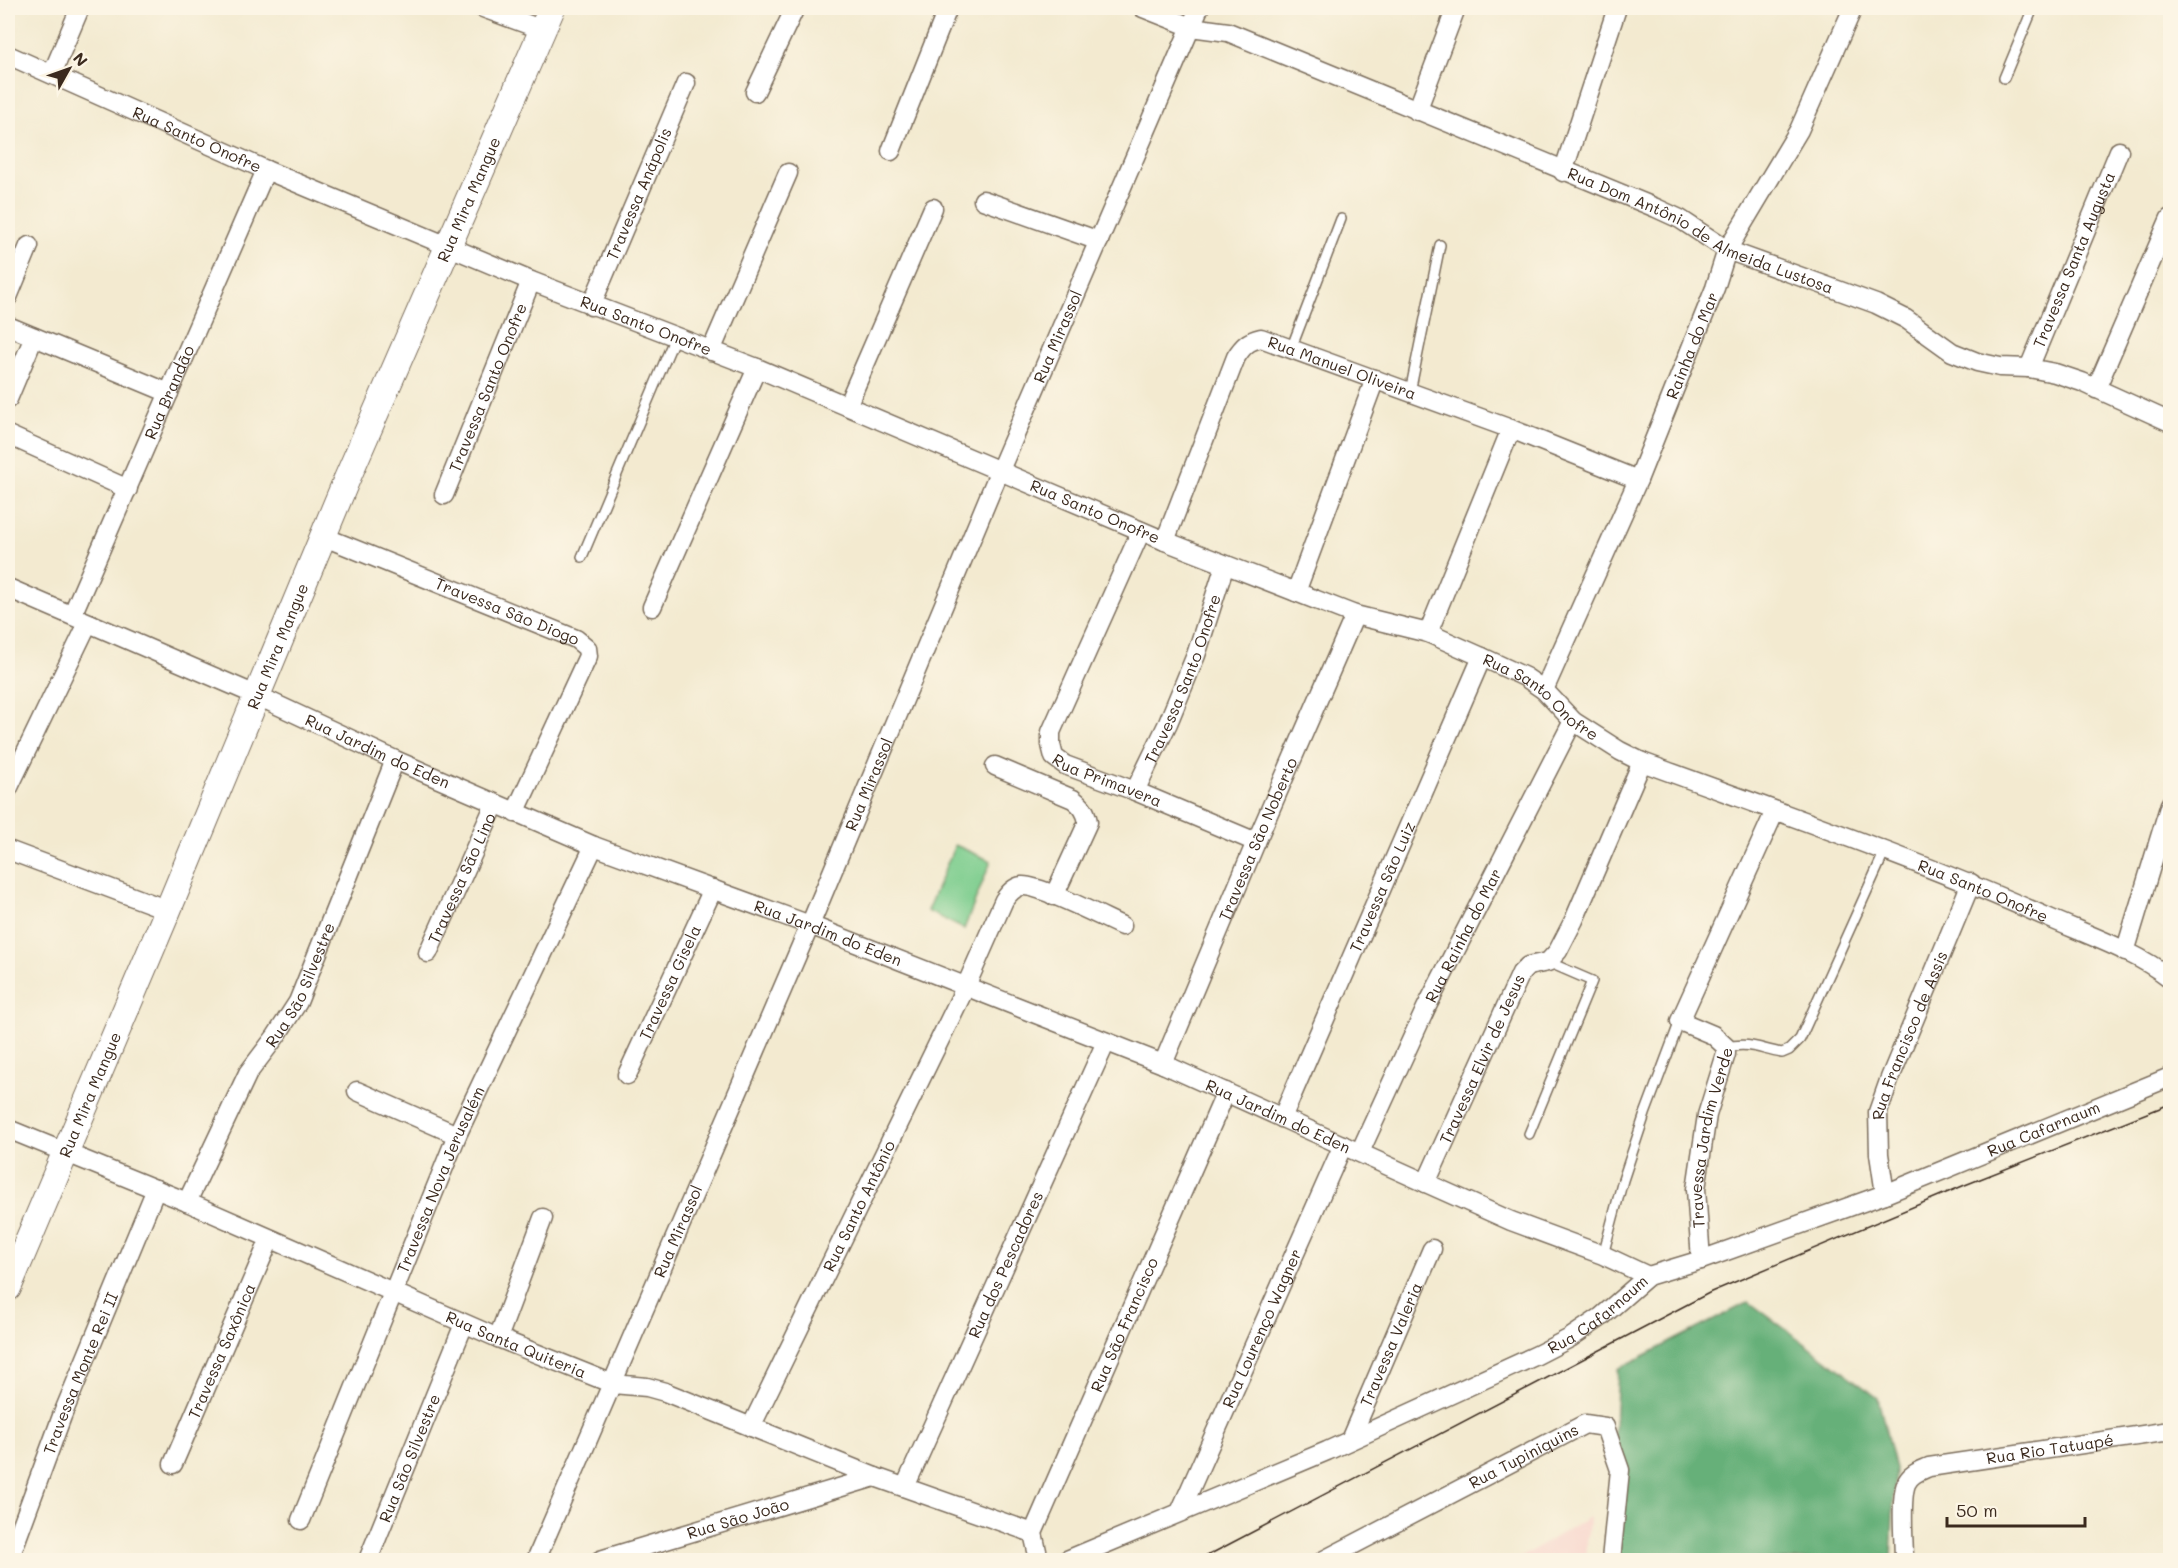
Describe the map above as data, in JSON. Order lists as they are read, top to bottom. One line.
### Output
{"streets":{"main road":["Rua Mira Mangue"],"street":["Rua Santo Onofre","Travessa Anápolis","Rua Dom Antônio de Almeida Lustosa","Travessa Santa Augusta","Rua Mirassol","Rainha do Mar","Rua Manuel Oliveira","Travessa Santo Onofre","Rua Brandão","Travessa São Diogo","Rua Jardim do Eden","Rua Primavera","Travessa São Noberto","Travessa São Lino","Travessa São Luiz","Rua Rainha do Mar","Travessa Gisela","Rua São Silvestre","Rua Francisco de Assis","Travessa Elvir de Jesus","Rua Cafarnaum","Travessa Jardim Verde","Travessa Nova Jerusalém","Rua Santo Antônio","Rua dos Pescadores","Rua São Francisco","Rua Lourenço Wagner","Rua Santa Quiteria","Travessa Valeria","Travessa Saxônica","Travessa Monte Rei II","Rua Rio Tatuapé","Rua Tupiniquins","Rua São João"]},"crossings":[["Rua Santo Onofre","Travessa Anápolis"],["Rua Santo Onofre","Rua Mira Mangue"],["Rua Santo Onofre","Rua Mirassol"],["Rua Santo Onofre","Rainha do Mar"],["Rua Santo Onofre","Rua Manuel Oliveira"],["Rua Santo Onofre","Travessa Santo Onofre"],["Rua Santo Onofre","Rua Brandão"],["Rua Santo Onofre","Rua Primavera"],["Rua Santo Onofre","Travessa São Noberto"],["Rua Santo Onofre","Travessa São Luiz"],["Rua Santo Onofre","Rua Rainha do Mar"],["Rua Santo Onofre","Rua Francisco de Assis"],["Rua Mira Mangue","Travessa São Diogo"],["Rua Mira Mangue","Rua Jardim do Eden"],["Rua Mira Mangue","Rua Santa Quiteria"],["Rua Dom Antônio de Almeida Lustosa","Travessa Santa Augusta"],["Rua Dom Antônio de Almeida Lustosa","Rua Mirassol"],["Rua Dom Antônio de Almeida Lustosa","Rainha do Mar"],["Rua Mirassol","Rua Jardim do Eden"],["Rua Mirassol","Rua Santa Quiteria"],["Rainha do Mar","Rua Manuel Oliveira"],["Travessa Santo Onofre","Rua Primavera"],["Rua Brandão","Rua Jardim do Eden"],["Travessa São Diogo","Rua Jardim do Eden"],["Rua Jardim do Eden","Travessa São Noberto"],["Rua Jardim do Eden","Travessa São Lino"],["Rua Jardim do Eden","Travessa São Luiz"],["Rua Jardim do Eden","Rua Rainha do Mar"],["Rua Jardim do Eden","Travessa Gisela"],["Rua Jardim do Eden","Rua São Silvestre"],["Rua Jardim do Eden","Travessa Elvir de Jesus"],["Rua Jardim do Eden","Rua Cafarnaum"],["Rua Jardim do Eden","Travessa Nova Jerusalém"],["Rua Jardim do Eden","Rua Santo Antônio"],["Rua Jardim do Eden","Rua dos Pescadores"],["Rua Jardim do Eden","Rua São Francisco"],["Rua Jardim do Eden","Rua Lourenço Wagner"],["Rua Primavera","Travessa São Noberto"],["Rua Rainha do Mar","Rua Lourenço Wagner"],["Rua São Silvestre","Rua Santa Quiteria"],["Rua Francisco de Assis","Rua Cafarnaum"],["Rua Cafarnaum","Travessa Jardim Verde"],["Rua Cafarnaum","Rua Lourenço Wagner"],["Rua Cafarnaum","Travessa Valeria"],["Travessa Nova Jerusalém","Rua Santa Quiteria"],["Rua Santo Antônio","Rua Santa Quiteria"],["Rua dos Pescadores","Rua Santa Quiteria"],["Rua São Francisco","Rua Santa Quiteria"],["Rua Santa Quiteria","Travessa Saxônica"],["Rua Santa Quiteria","Travessa Monte Rei II"],["Rua Santa Quiteria","Rua São João"]],"scale_bar":"50 m","north":"top right"}
